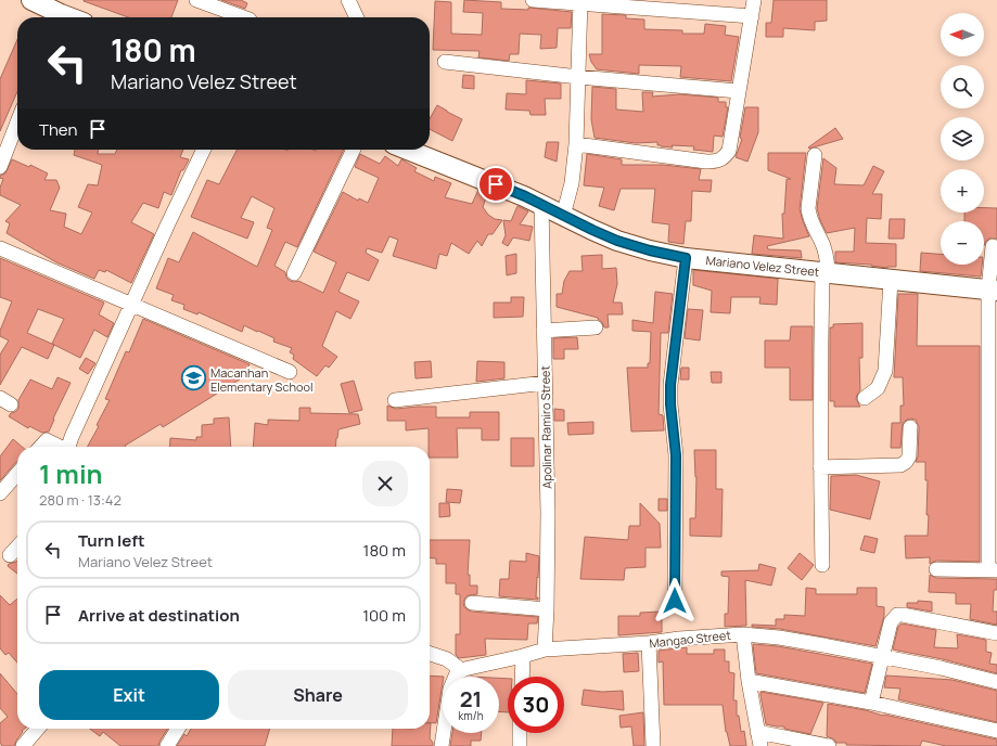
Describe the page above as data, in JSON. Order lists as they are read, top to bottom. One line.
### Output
{"streets":{"street":["Mariano Velez Street","Apolinar Ramiro Street","Mangao Street"]},"crossings":[["Mariano Velez Street","Apolinar Ramiro Street"],["Apolinar Ramiro Street","Mangao Street"]],"places":{"school or university":["Macanhan Elementary School"]},"north":"left","page":{"map_buttons":["+","−"],"turn":["180 m","Mariano Velez Street"],"then":"Then","heading":["1 min","280 m · 13:42"],"list":[{"name":"Turn left","note":"Mariano Velez Street","value":"180 m"},{"name":"Arrive at destination","value":"100 m"}],"buttons":["Exit","Share"],"speed":"21 km/h","limit":"30"}}
